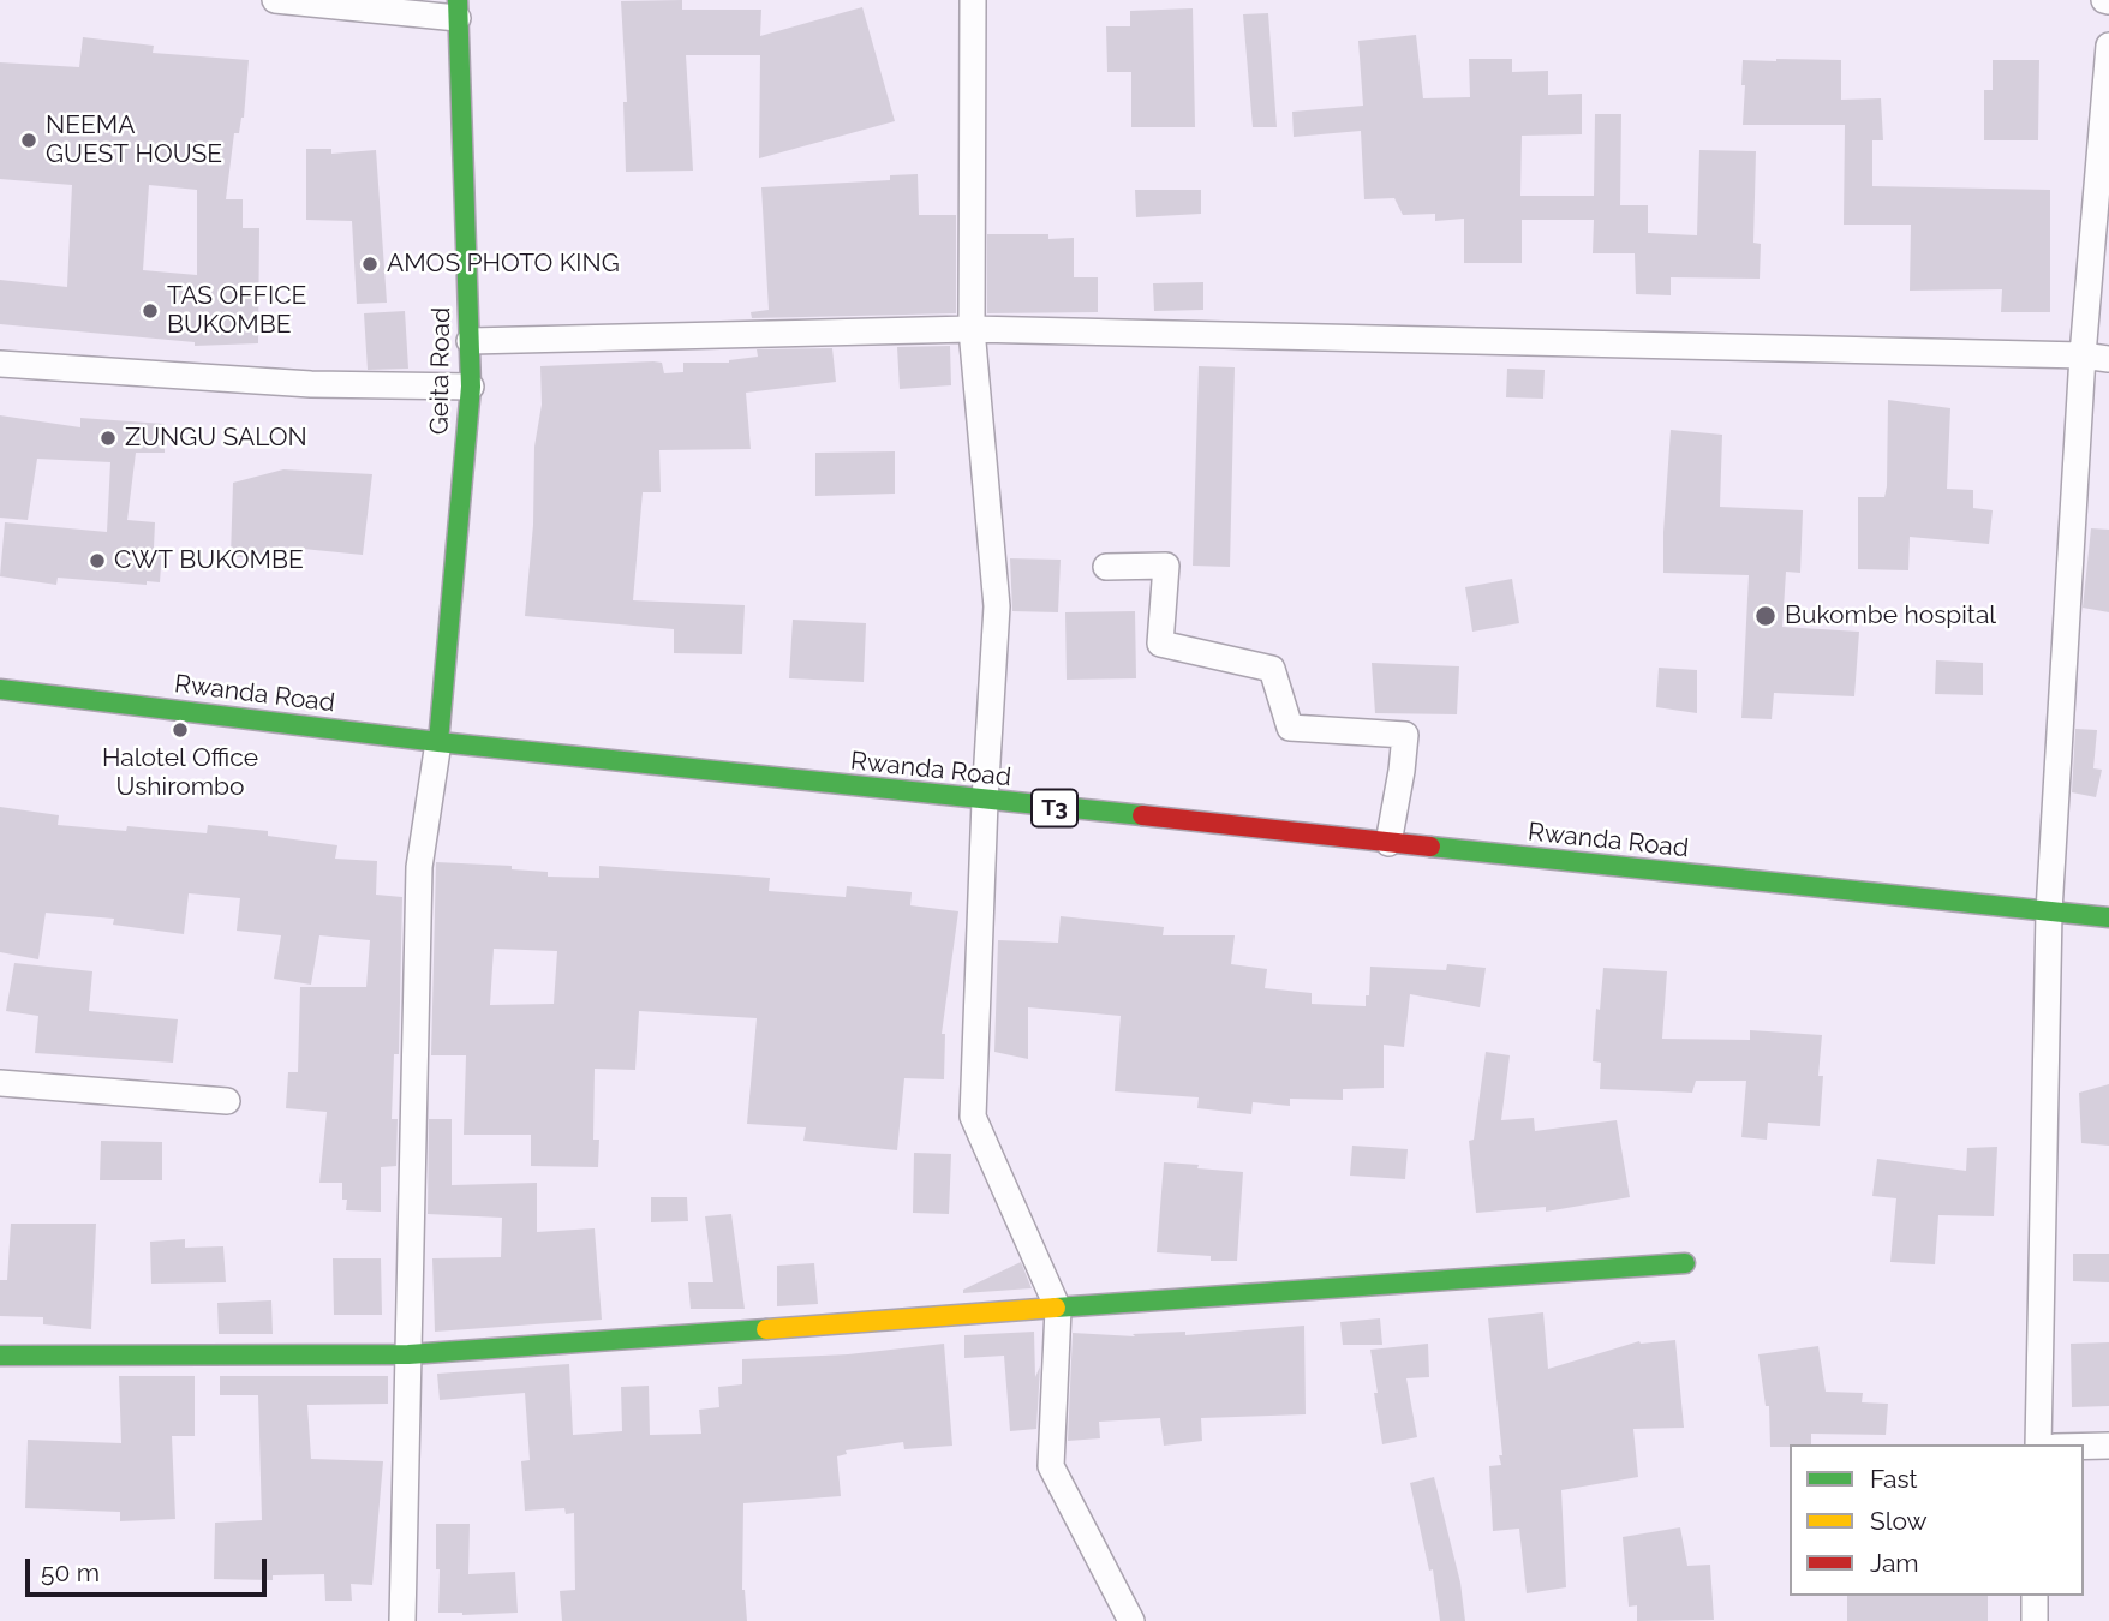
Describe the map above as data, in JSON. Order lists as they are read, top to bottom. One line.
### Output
{"streets":{"main road":["Geita Road","Rwanda Road","T3"]},"crossings":[["Geita Road","Rwanda Road"]],"places":["NEEMA GUEST HOUSE","AMOS PHOTO KING","TAS OFFICE BUKOMBE","ZUNGU SALON","CWT BUKOMBE","Bukombe hospital","Halotel Office Ushirombo"],"legend":["Fast","Slow","Jam"],"scale_bar":"50 m"}
